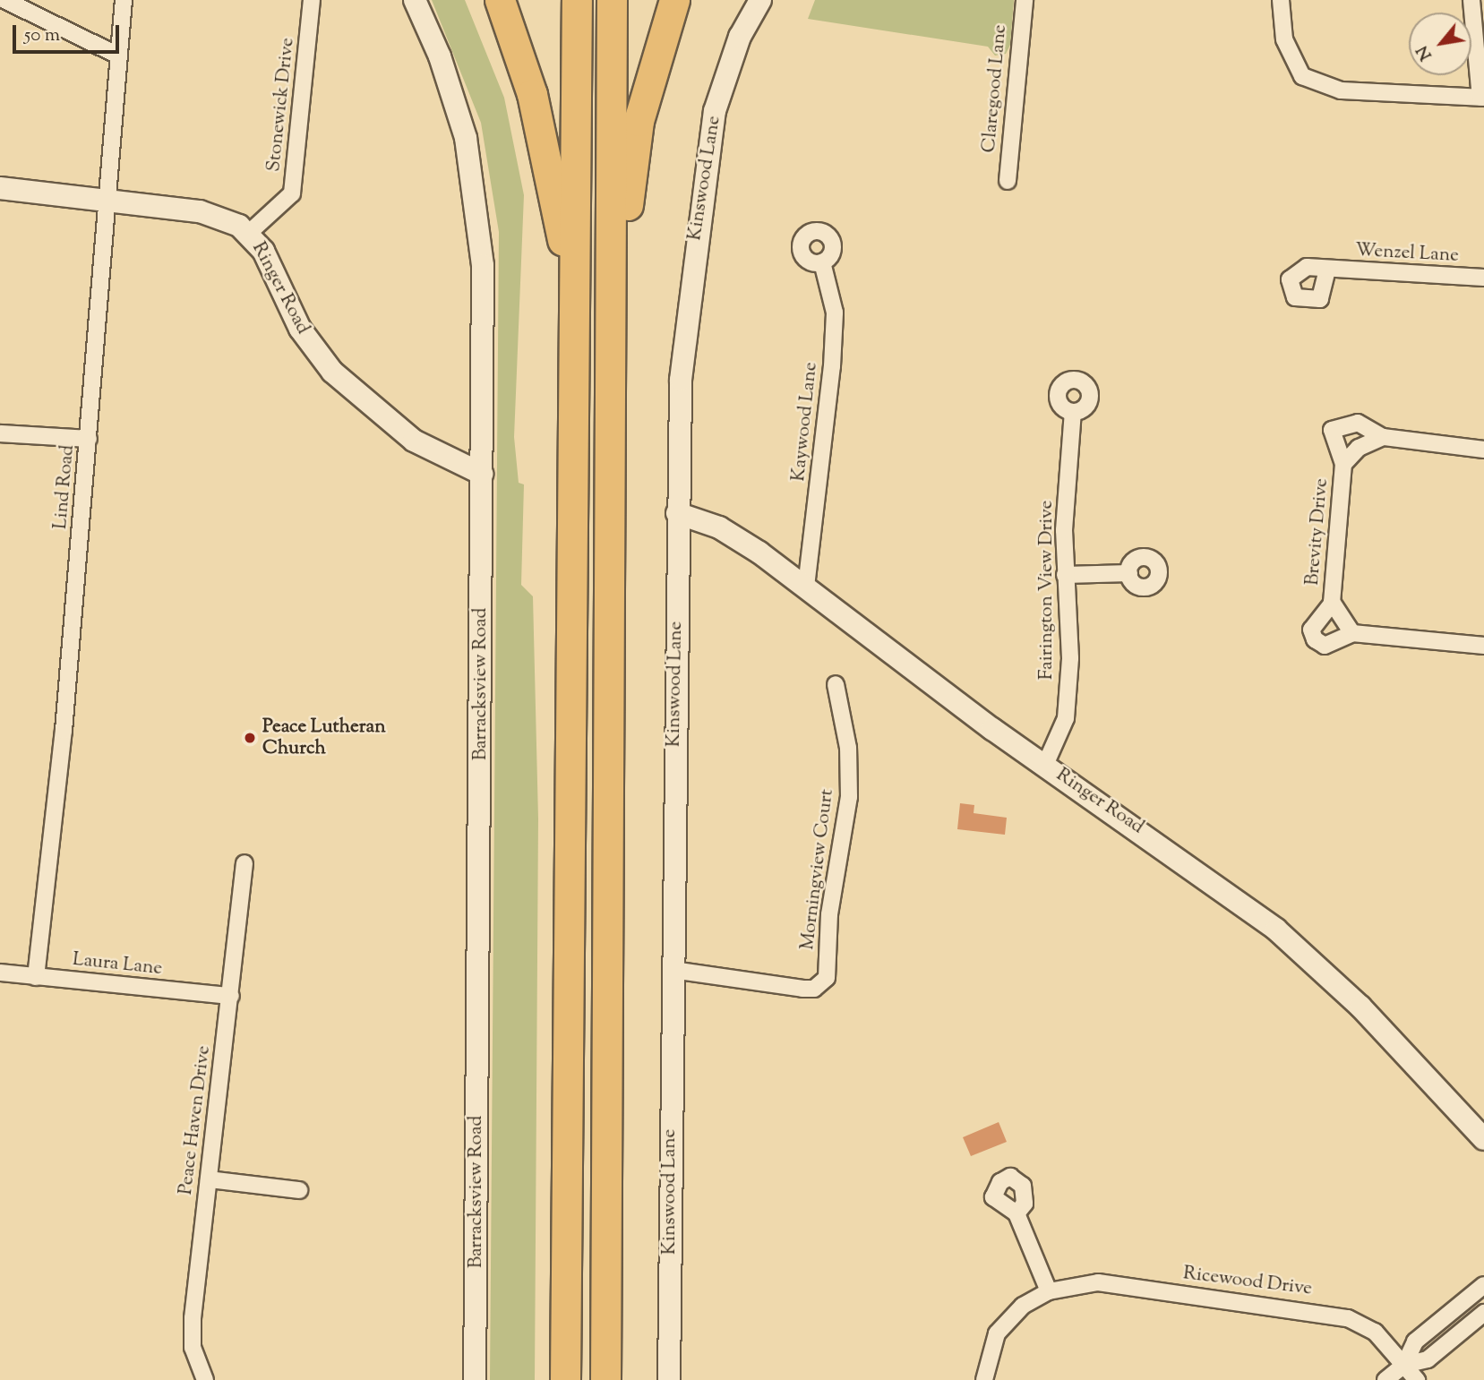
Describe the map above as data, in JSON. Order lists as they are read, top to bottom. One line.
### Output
{"streets":{"street":["Claregood Lane","Stonewick Drive","Kinswood Lane","Wenzel Lane","Ringer Road","Kaywood Lane","Lind Road","Brevity Drive","Fairington View Drive","Barracksview Road","Morningview Court","Laura Lane","Peace Haven Drive","Ricewood Drive"]},"crossings":[["Stonewick Drive","Ringer Road"],["Kinswood Lane","Ringer Road"],["Kinswood Lane","Morningview Court"],["Ringer Road","Kaywood Lane"],["Ringer Road","Lind Road"],["Ringer Road","Fairington View Drive"],["Ringer Road","Barracksview Road"],["Lind Road","Laura Lane"],["Laura Lane","Peace Haven Drive"]],"places":["Peace Lutheran Church"],"scale_bar":"50 m","north":"bottom left"}
